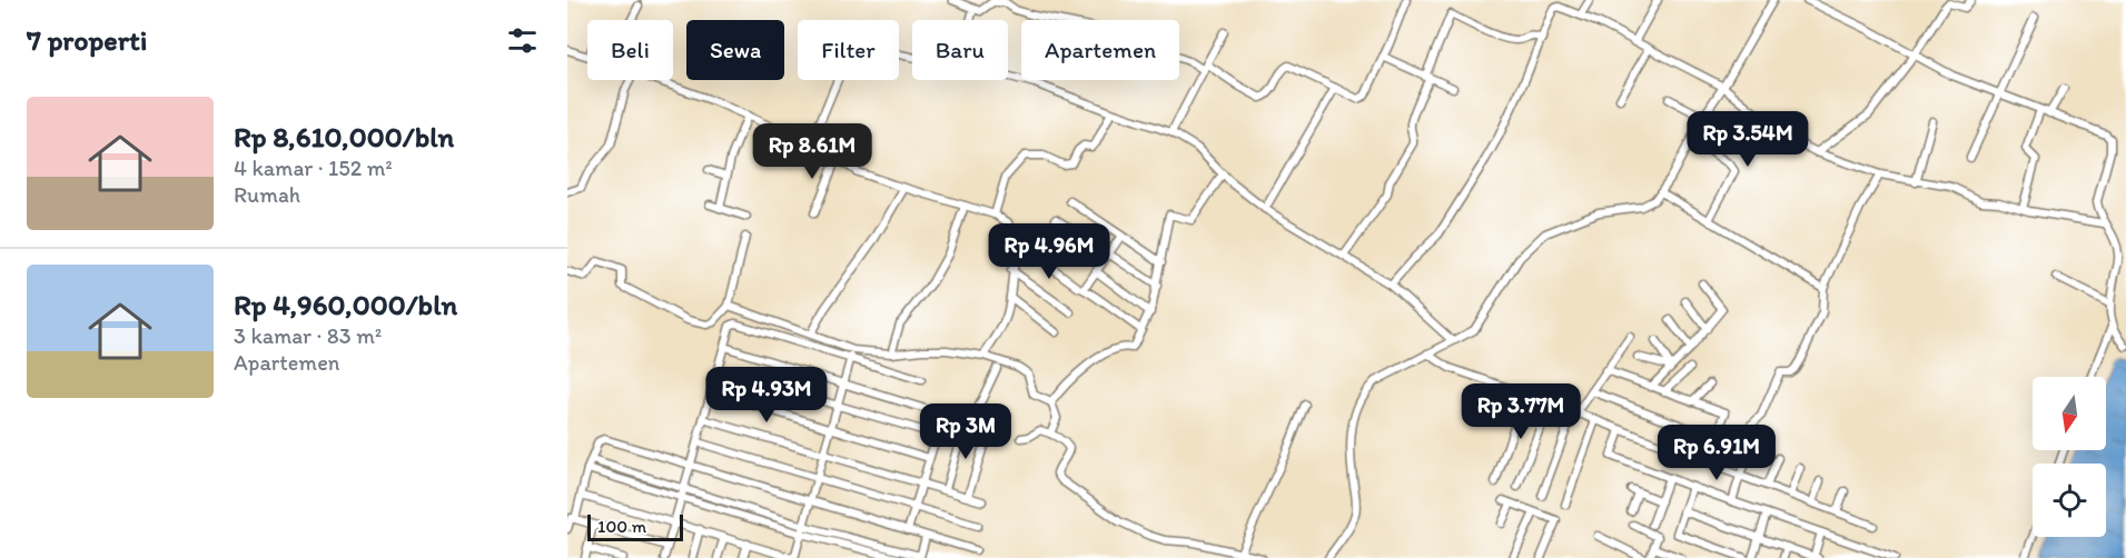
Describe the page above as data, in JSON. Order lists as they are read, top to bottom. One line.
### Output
{"scale_bar":"100 m","north":"bottom","page":{"heading":"7 properti","chip":["Beli","Sewa","Filter","Baru","Apartemen"],"list":[{"name":"Rp 8,610,000/bln","note":"4 kamar · 152 m² · Rumah"},{"name":"Rp 4,960,000/bln","note":"3 kamar · 83 m² · Apartemen"}],"price":["Rp 3.54M","Rp 8.61M","Rp 4.96M","Rp 4.93M","Rp 3.77M","Rp 3M","Rp 6.91M"],"scale":"100 m"}}
